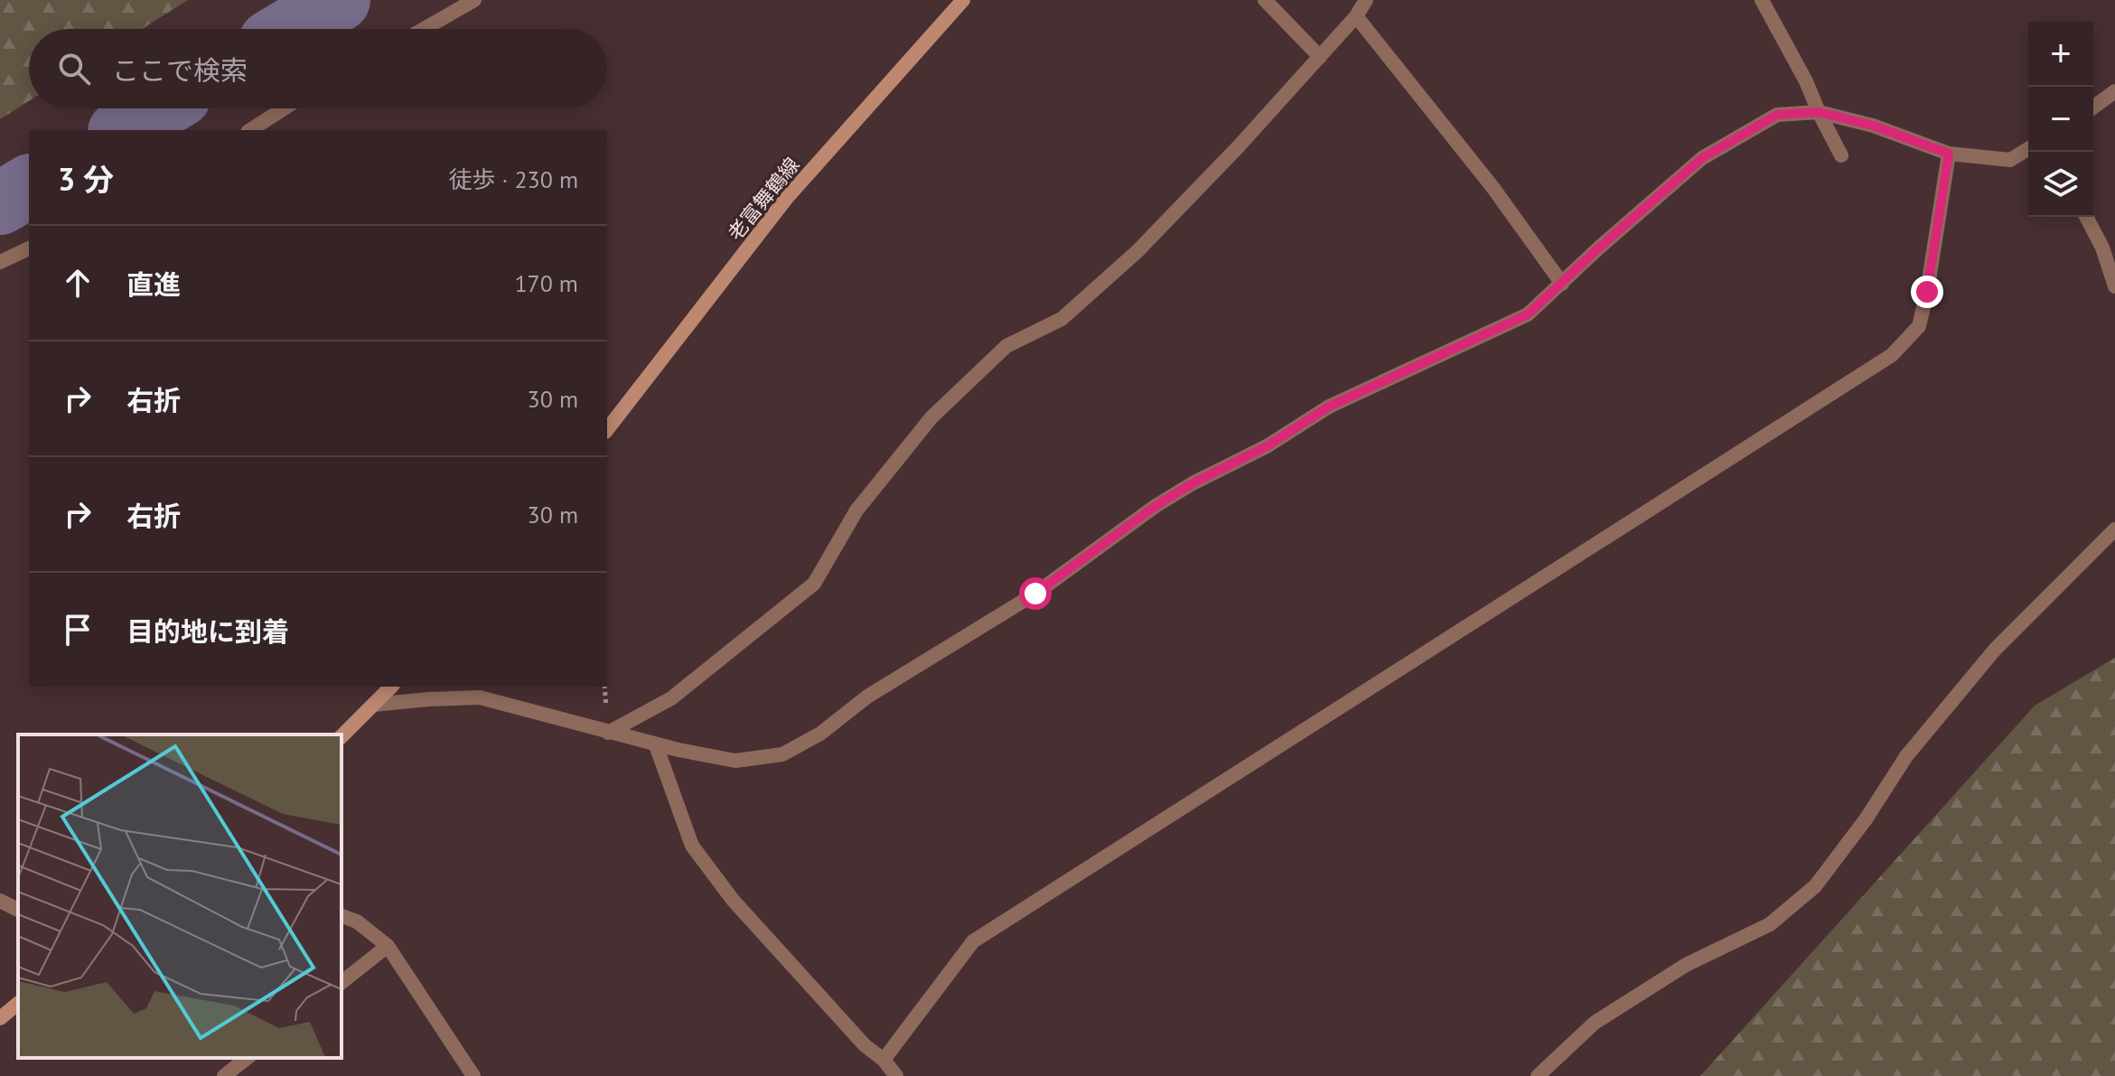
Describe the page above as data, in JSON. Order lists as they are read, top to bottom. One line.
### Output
{"streets":{"main road":["老富舞鶴線"]},"page":{"map_buttons":["+","−"],"search":"ここで検索","heading":["3 分","徒歩 · 230 m"],"list":[["直進","170 m"],["右折","30 m"],["右折","30 m"],"目的地に到着"]}}
